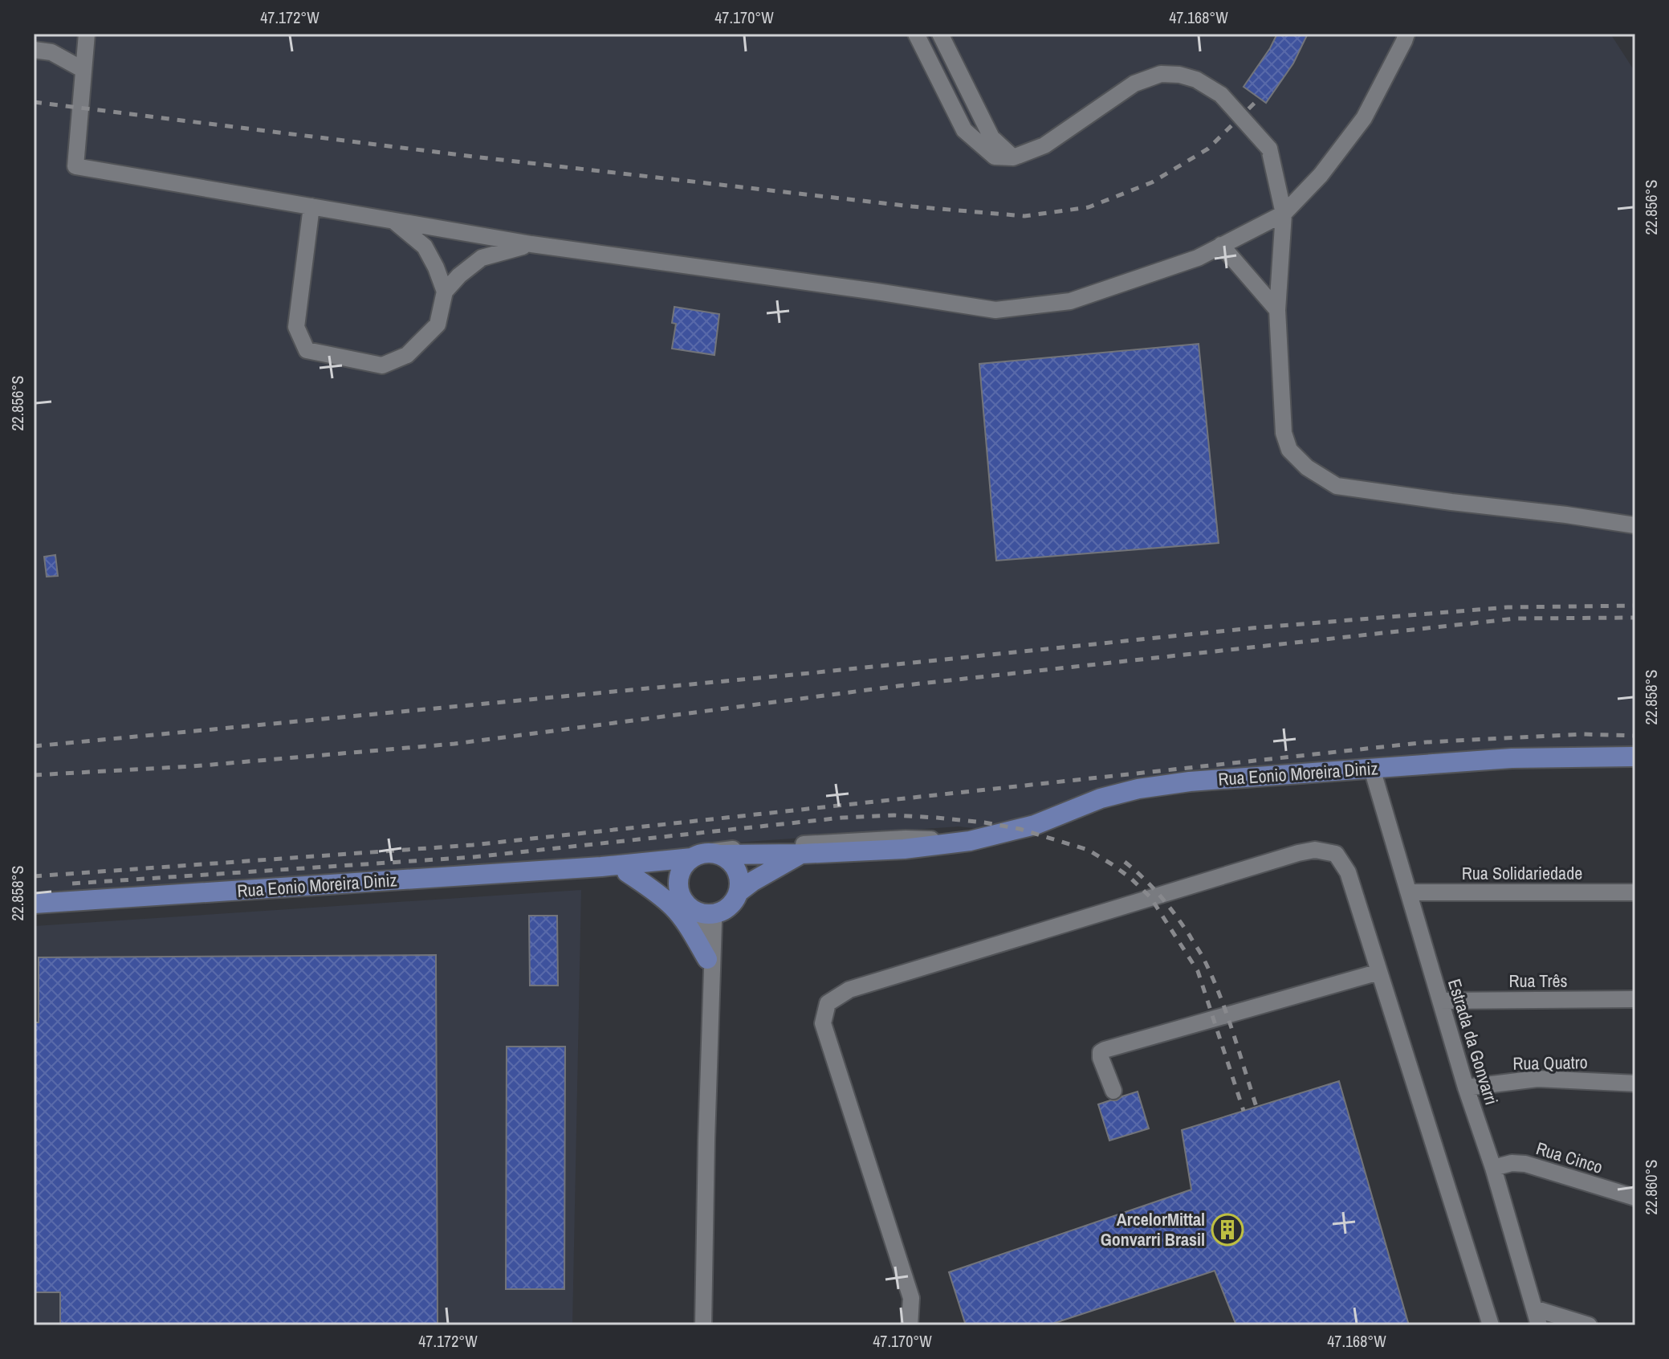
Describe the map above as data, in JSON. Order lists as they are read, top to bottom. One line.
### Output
{"streets":{"main road":["Rua Eonio Moreira Diniz"],"street":["Rua Solidariedade","Rua Três","Estrada da Gonvarri","Rua Quatro","Rua Cinco"]},"crossings":[["Rua Eonio Moreira Diniz","Estrada da Gonvarri"],["Rua Solidariedade","Estrada da Gonvarri"],["Rua Três","Estrada da Gonvarri"],["Estrada da Gonvarri","Rua Quatro"],["Estrada da Gonvarri","Rua Cinco"]],"places":{"building":["ArcelorMittal Gonvarri Brasil"]},"coordinates":["47.172°W","47.170°W","47.168°W","22.856°S","22.858°S","22.860°S"]}
